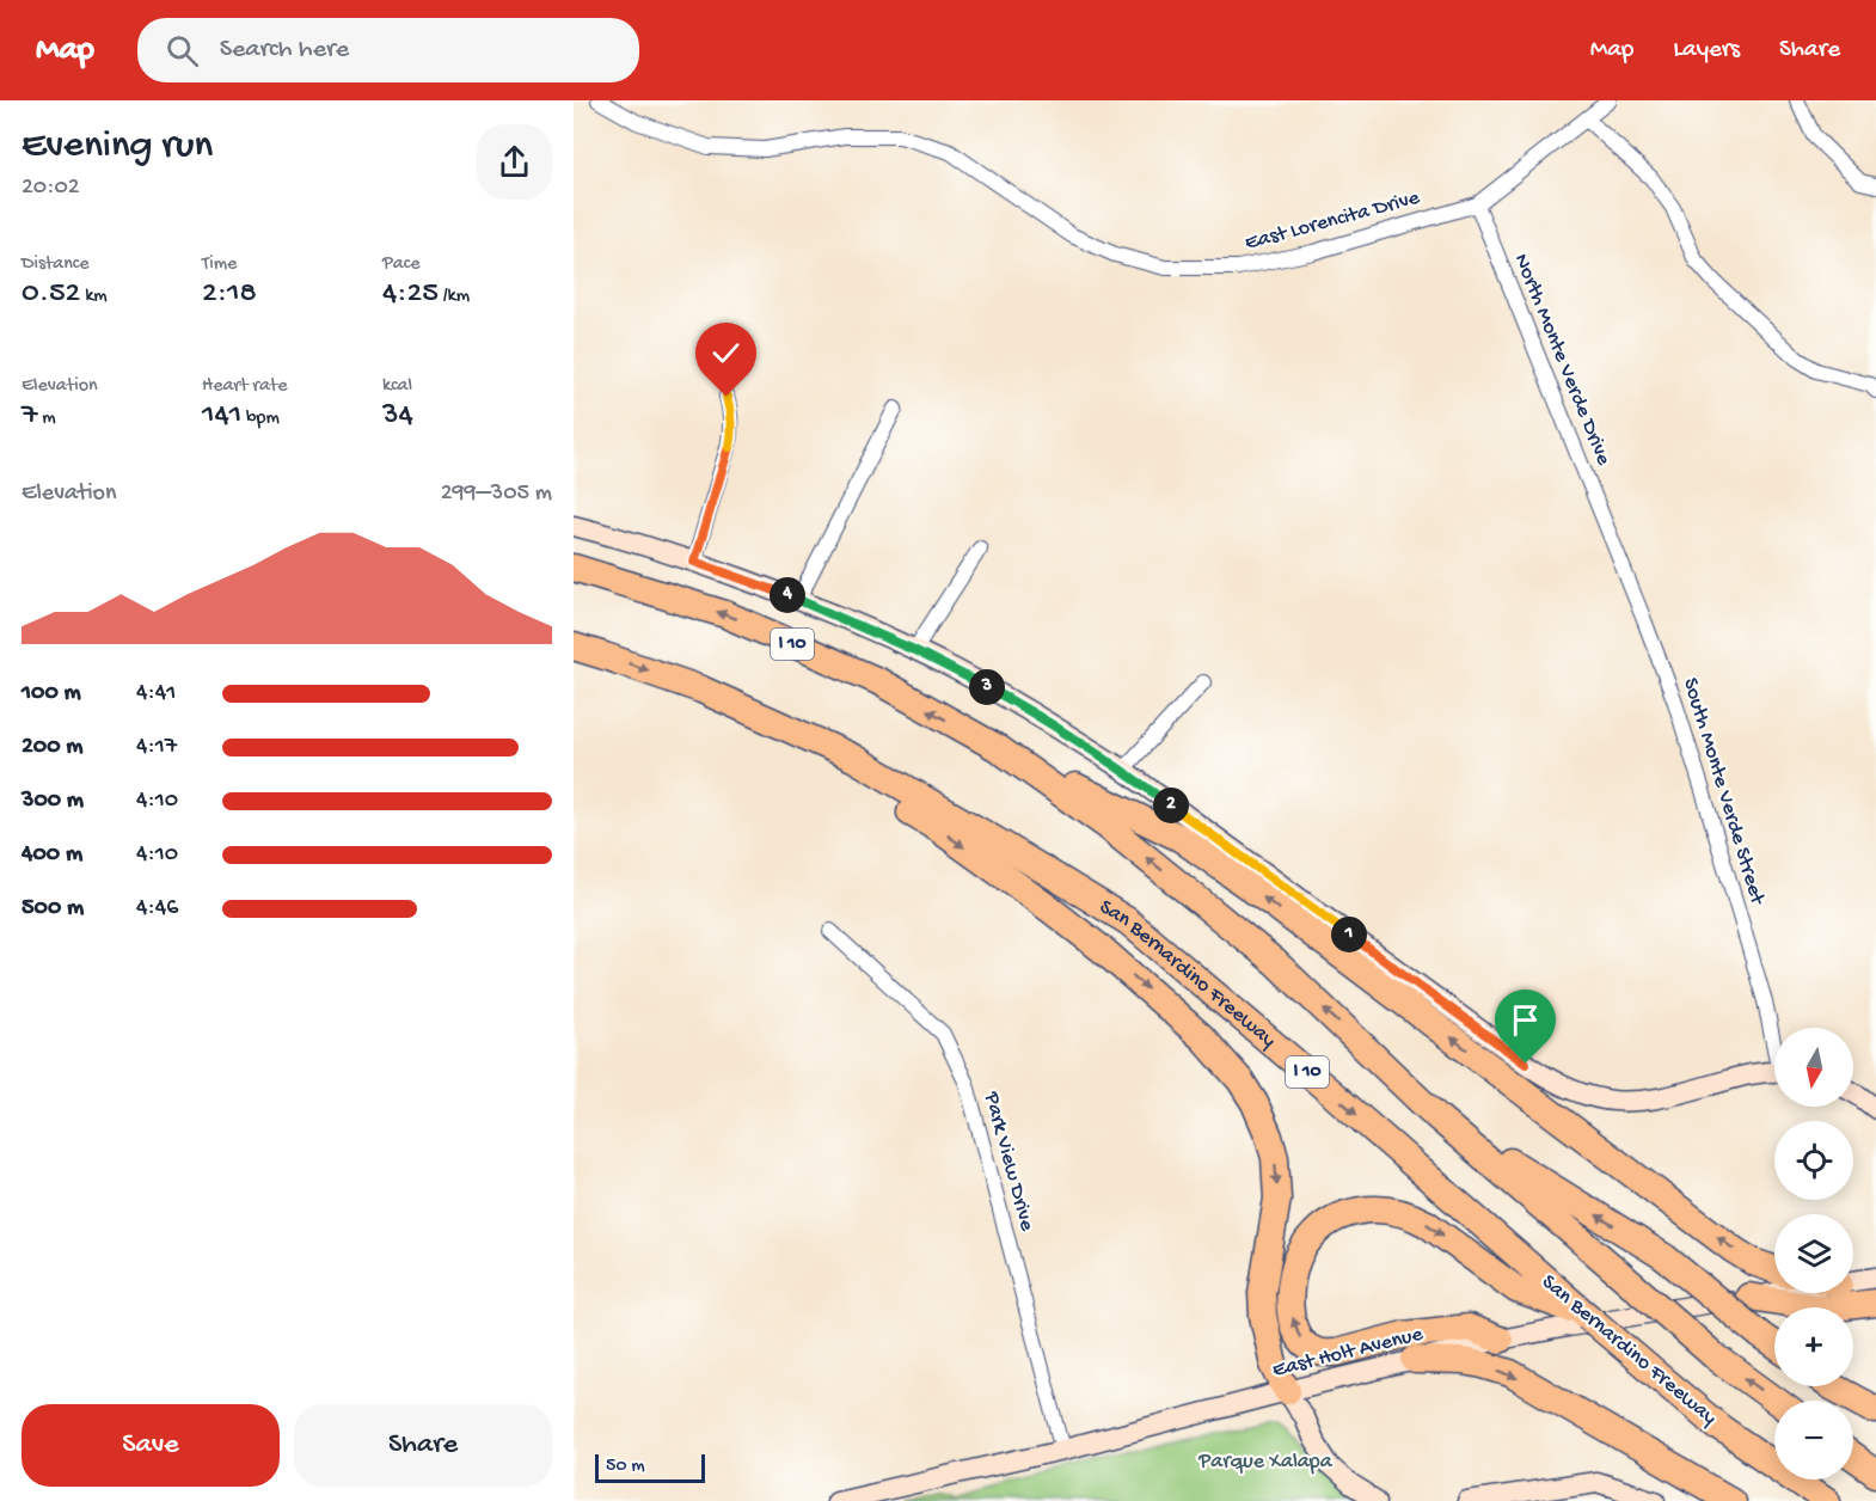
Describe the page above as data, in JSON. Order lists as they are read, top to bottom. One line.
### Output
{"streets":{"highway":["I 10","San Bernardino Freeway"],"street":["East Lorencita Drive","North Monte Verde Drive","South Monte Verde Street","Park View Drive","East Holt Avenue"]},"crossings":[["East Lorencita Drive","North Monte Verde Drive"],["North Monte Verde Drive","South Monte Verde Street"],["Park View Drive","East Holt Avenue"]],"parks":["Parque Xalapa"],"scale_bar":"50 m","north":"bottom","page":{"header":"Map","search":"Search here","nav":["Map","Layers","Share"],"heading":["Evening run","20:02"],"stats":[["Distance","0.52 km"],["Time","2:18"],["Pace","4:25 /km"],["Elevation","7 m"],["Heart rate","141 bpm"],["kcal","34"]],"chart":["Elevation","299–305 m"],"pins":["4","3","2","1"],"list":[{"name":"100 m","note":"4:41"},{"name":"200 m","note":"4:17"},{"name":"300 m","note":"4:10"},{"name":"400 m","note":"4:10"},{"name":"500 m","note":"4:46"}],"map_buttons":["+","−"],"buttons":["Save","Share"],"scale":"50 m"}}
